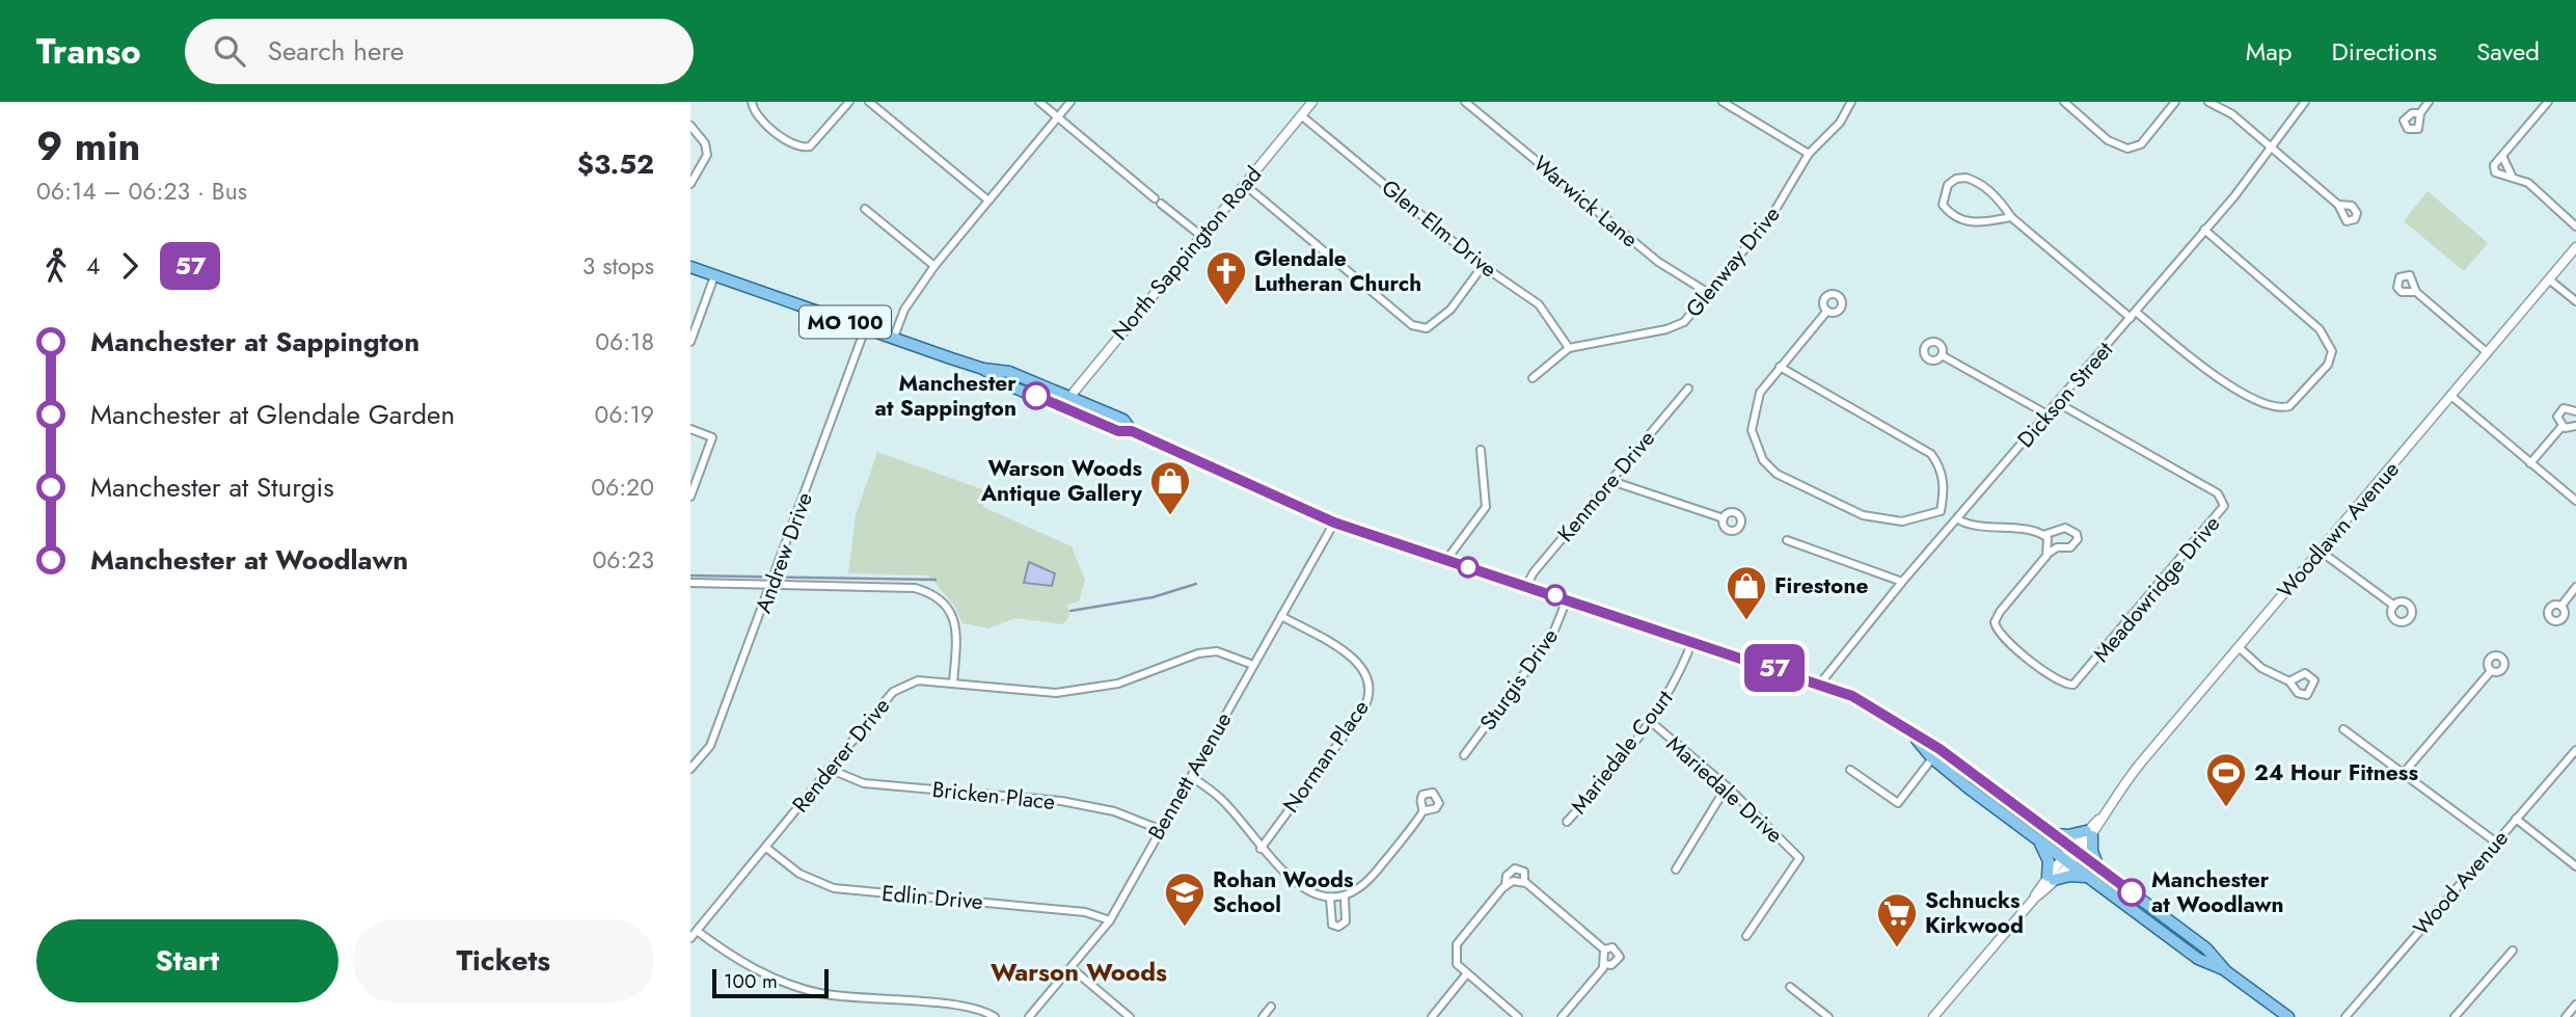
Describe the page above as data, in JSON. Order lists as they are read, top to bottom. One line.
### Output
{"streets":{"main road":["MO 100"],"street":["Warwick Lane","Glen Elm Drive","North Sappington Road","Glenway Drive","Dickson Street","Kenmore Drive","Woodlawn Avenue","Andrew Drive","Meadowridge Drive","Sturgis Drive","Mariedale Court","Renderer Drive","Norman Place","Bennett Avenue","Mariedale Drive","Bricken Place","Wood Avenue","Edlin Drive"]},"crossings":[["Warwick Lane","Glenway Drive"],["Glen Elm Drive","North Sappington Road"],["Glen Elm Drive","Glenway Drive"],["North Sappington Road","MO 100"],["MO 100","Dickson Street"],["MO 100","Kenmore Drive"],["MO 100","Woodlawn Avenue"],["MO 100","Andrew Drive"],["MO 100","Sturgis Drive"],["MO 100","Mariedale Court"],["MO 100","Bennett Avenue"],["Dickson Street","Meadowridge Drive"],["Mariedale Court","Mariedale Drive"],["Renderer Drive","Bennett Avenue"],["Renderer Drive","Bricken Place"],["Renderer Drive","Edlin Drive"],["Norman Place","Bennett Avenue"],["Bennett Avenue","Bricken Place"],["Bennett Avenue","Edlin Drive"]],"districts":["Warson Woods"],"places":{"church":["Glendale Lutheran Church"],"other":["Manchester at Sappington","Manchester at Woodlawn"],"shop":["Warson Woods Antique Gallery","Firestone"],"sports":["24 Hour Fitness"],"school or university":["Rohan Woods School"],"supermarket":["Schnucks Kirkwood"]},"lines":["bus line 57"],"scale_bar":"100 m","page":{"header":"Transo","search":"Search here","nav":["Map","Directions","Saved"],"heading":["9 min","06:14 – 06:23 · Bus","$3.52"],"on_map":"57","legs":["4","57","3 stops"],"list":[{"name":"Manchester at Sappington","value":"06:18"},{"name":"Manchester at Glendale Garden","value":"06:19"},{"name":"Manchester at Sturgis","value":"06:20"},{"name":"Manchester at Woodlawn","value":"06:23"}],"buttons":["Start","Tickets"],"scale":"100 m"}}
